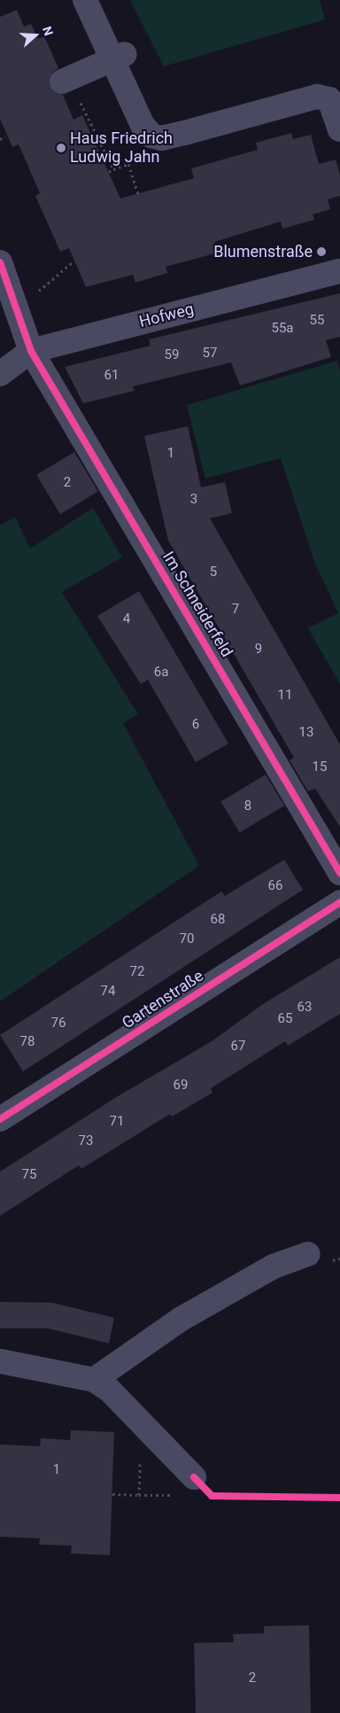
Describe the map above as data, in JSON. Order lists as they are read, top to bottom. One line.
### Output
{"streets":{"street":["Hofweg","Im Schneiderfeld","Gartenstraße"]},"crossings":[["Hofweg","Im Schneiderfeld"]],"places":["Haus Friedrich Ludwig Jahn","Blumenstraße"],"house_numbers":["55","55a","57","59","61","1","2","3","5","7","4","9","6a","11","6","13","15","8","66","68","70","72","74","63","65","76","78","67","69","71","73","75","1","2"],"north":"right"}
